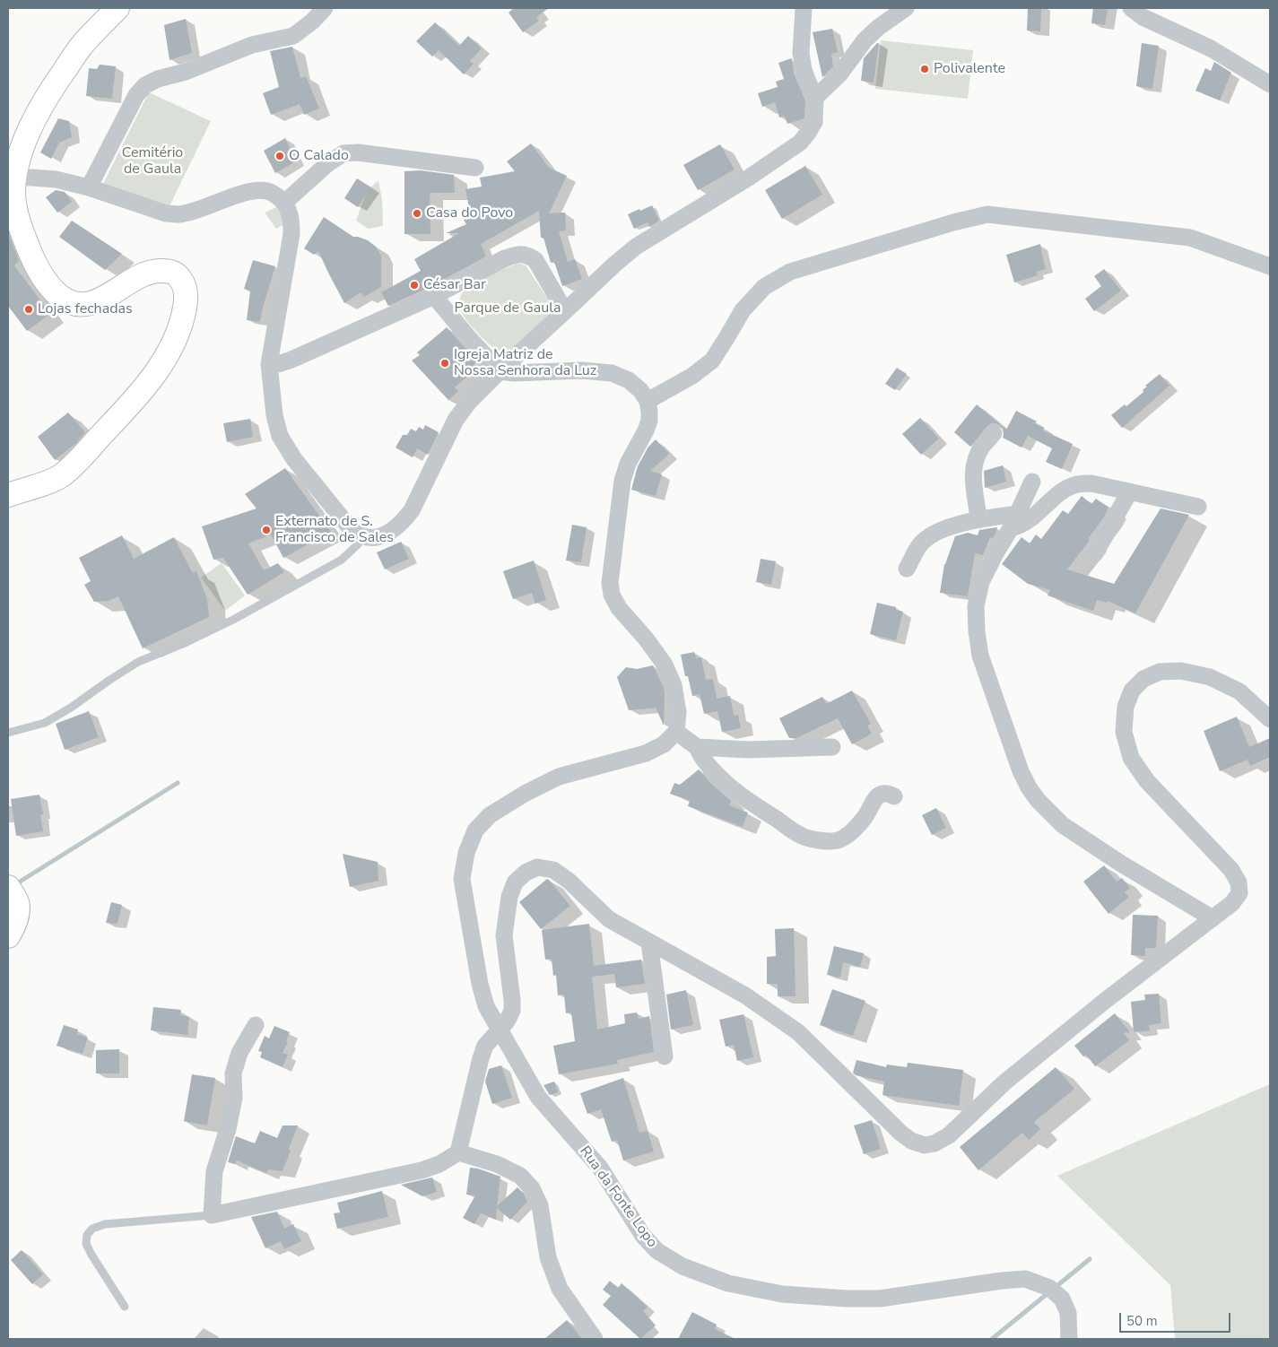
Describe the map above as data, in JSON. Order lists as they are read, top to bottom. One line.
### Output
{"streets":{"street":["Rua da Fonte Lopo"]},"parks":["Cemitério de Gaula","Parque de Gaula"],"places":["Polivalente","O Calado","Casa do Povo","César Bar","Lojas fechadas","Igreja Matriz de Nossa Senhora da Luz","Externato de S. Francisco de Sales"],"scale_bar":"50 m"}
